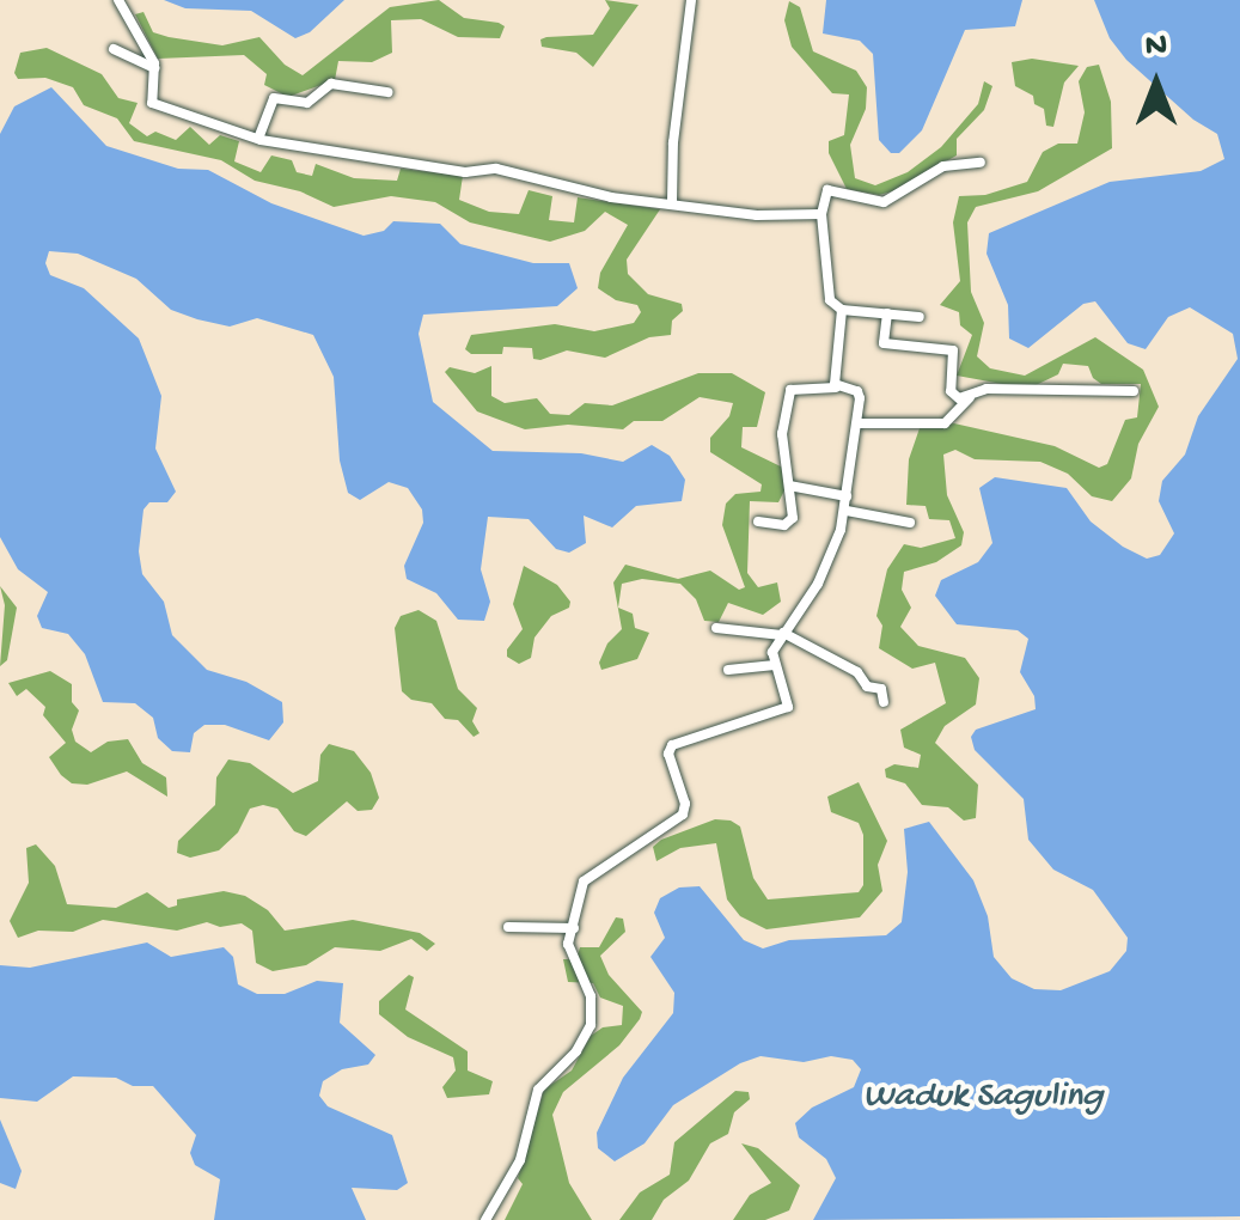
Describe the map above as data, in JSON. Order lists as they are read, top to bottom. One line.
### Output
{"water":["Waduk Saguling"],"north":"top"}
